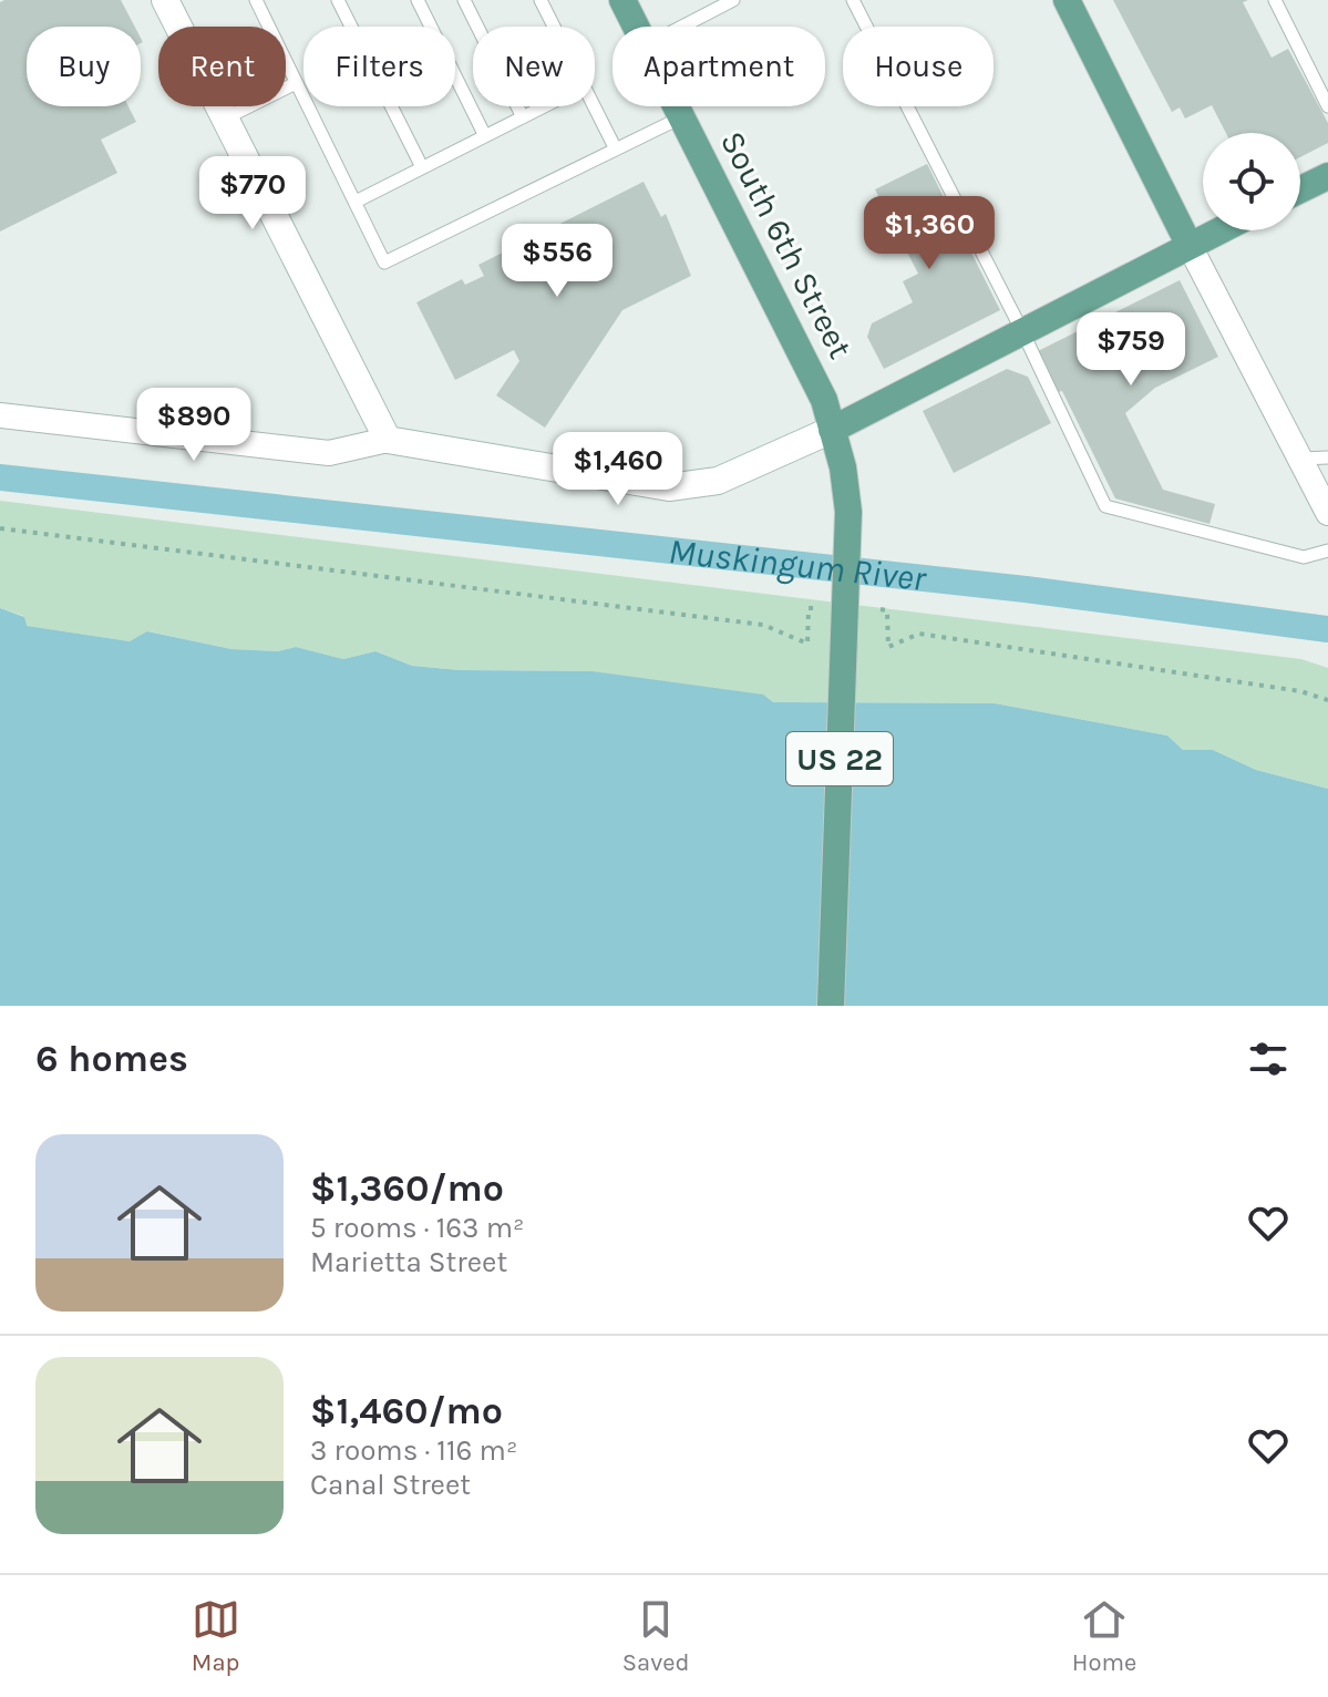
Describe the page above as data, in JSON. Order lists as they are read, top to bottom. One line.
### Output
{"streets":{"main road":["South 6th Street","US 22"]},"crossings":[["South 6th Street","US 22"]],"water":["Muskingum River"],"page":{"chip":["Buy","Rent","Filters","New","Apartment","House"],"price":["$770","$1,360","$556","$759","$890","$1,460"],"heading":"6 homes","list":[{"name":"$1,360/mo","note":"5 rooms · 163 m² · Marietta Street"},{"name":"$1,460/mo","note":"3 rooms · 116 m² · Canal Street"}],"tabs":["Map","Saved","Home"]}}
